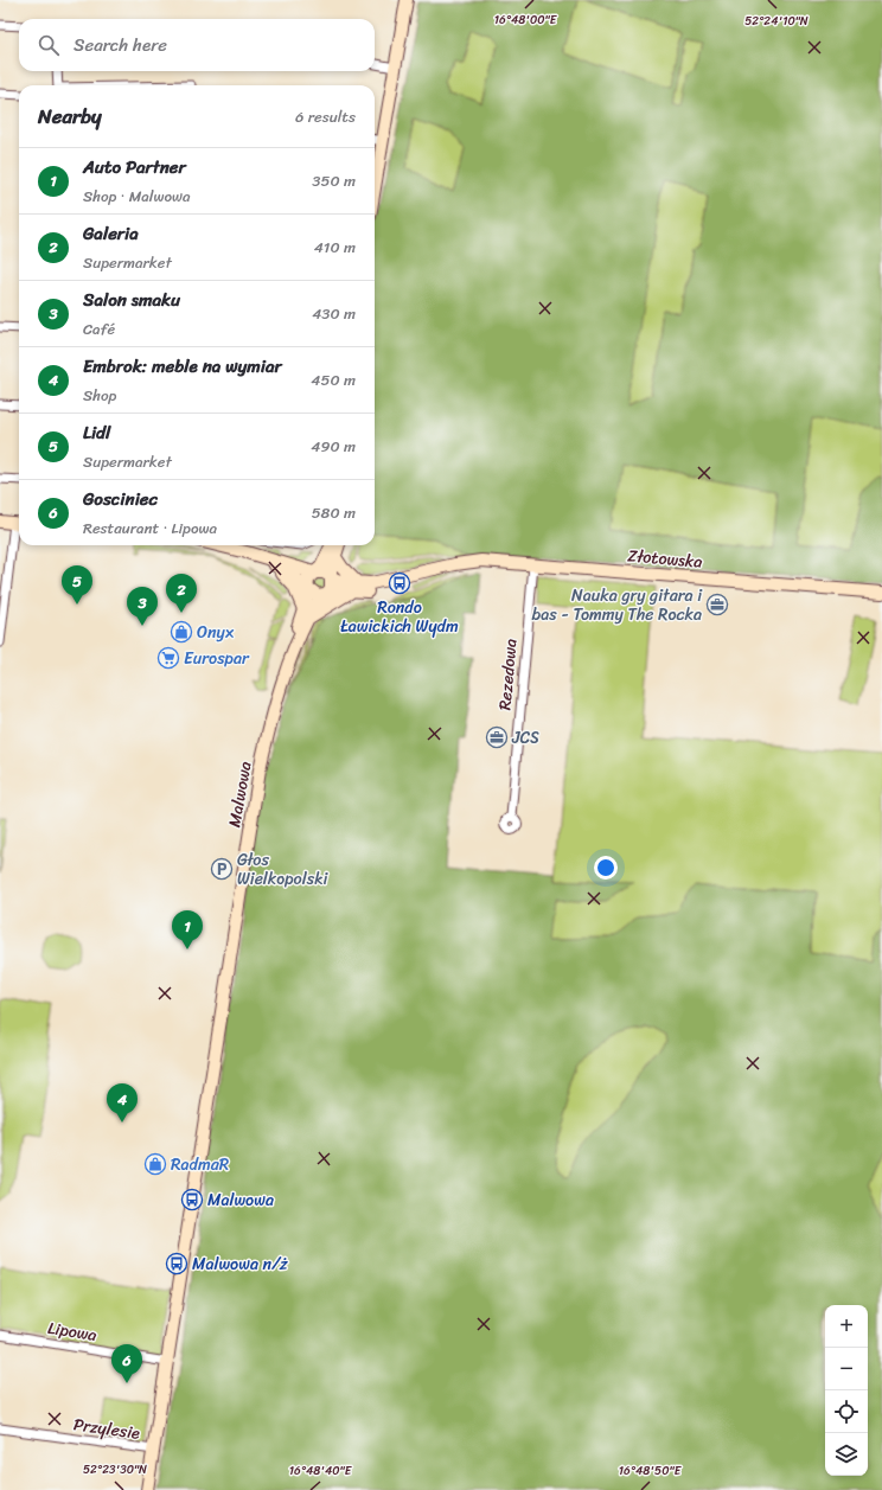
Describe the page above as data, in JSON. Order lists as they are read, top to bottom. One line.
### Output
{"streets":{"street":["Złotowska","Rezedowa","Malwowa","Lipowa","Przylesie"]},"crossings":[["Złotowska","Rezedowa"],["Złotowska","Malwowa"],["Malwowa","Lipowa"],["Malwowa","Przylesie"]],"places":{"bus stop":["Rondo Ławickich Wydm","Malwowa","Malwowa n/ż"],"office":["Nauka gry gitara i bas - Tommy The Rocka","JCS"],"shop":["Onyx","RadmaR"],"supermarket":["Eurospar"],"parking":["Głos Wielkopolski"]},"page":{"search":"Search here","heading":["Nearby","6 results"],"list":[{"mark":"1","name":"Auto Partner","note":"Shop · Malwowa","value":"350 m"},{"mark":"2","name":"Galeria","note":"Supermarket","value":"410 m"},{"mark":"3","name":"Salon smaku","note":"Café","value":"430 m"},{"mark":"4","name":"Embrok: meble na wymiar","note":"Shop","value":"450 m"},{"mark":"5","name":"Lidl","note":"Supermarket","value":"490 m"},{"mark":"6","name":"Gosciniec","note":"Restaurant · Lipowa","value":"580 m"}],"pins":["5","2","3","1","4","6"],"map_buttons":["+","−"]},"coordinates":["16°48'00\"E","52°24'10\"N","52°23'30\"N","16°48'40\"E","16°48'50\"E"]}
